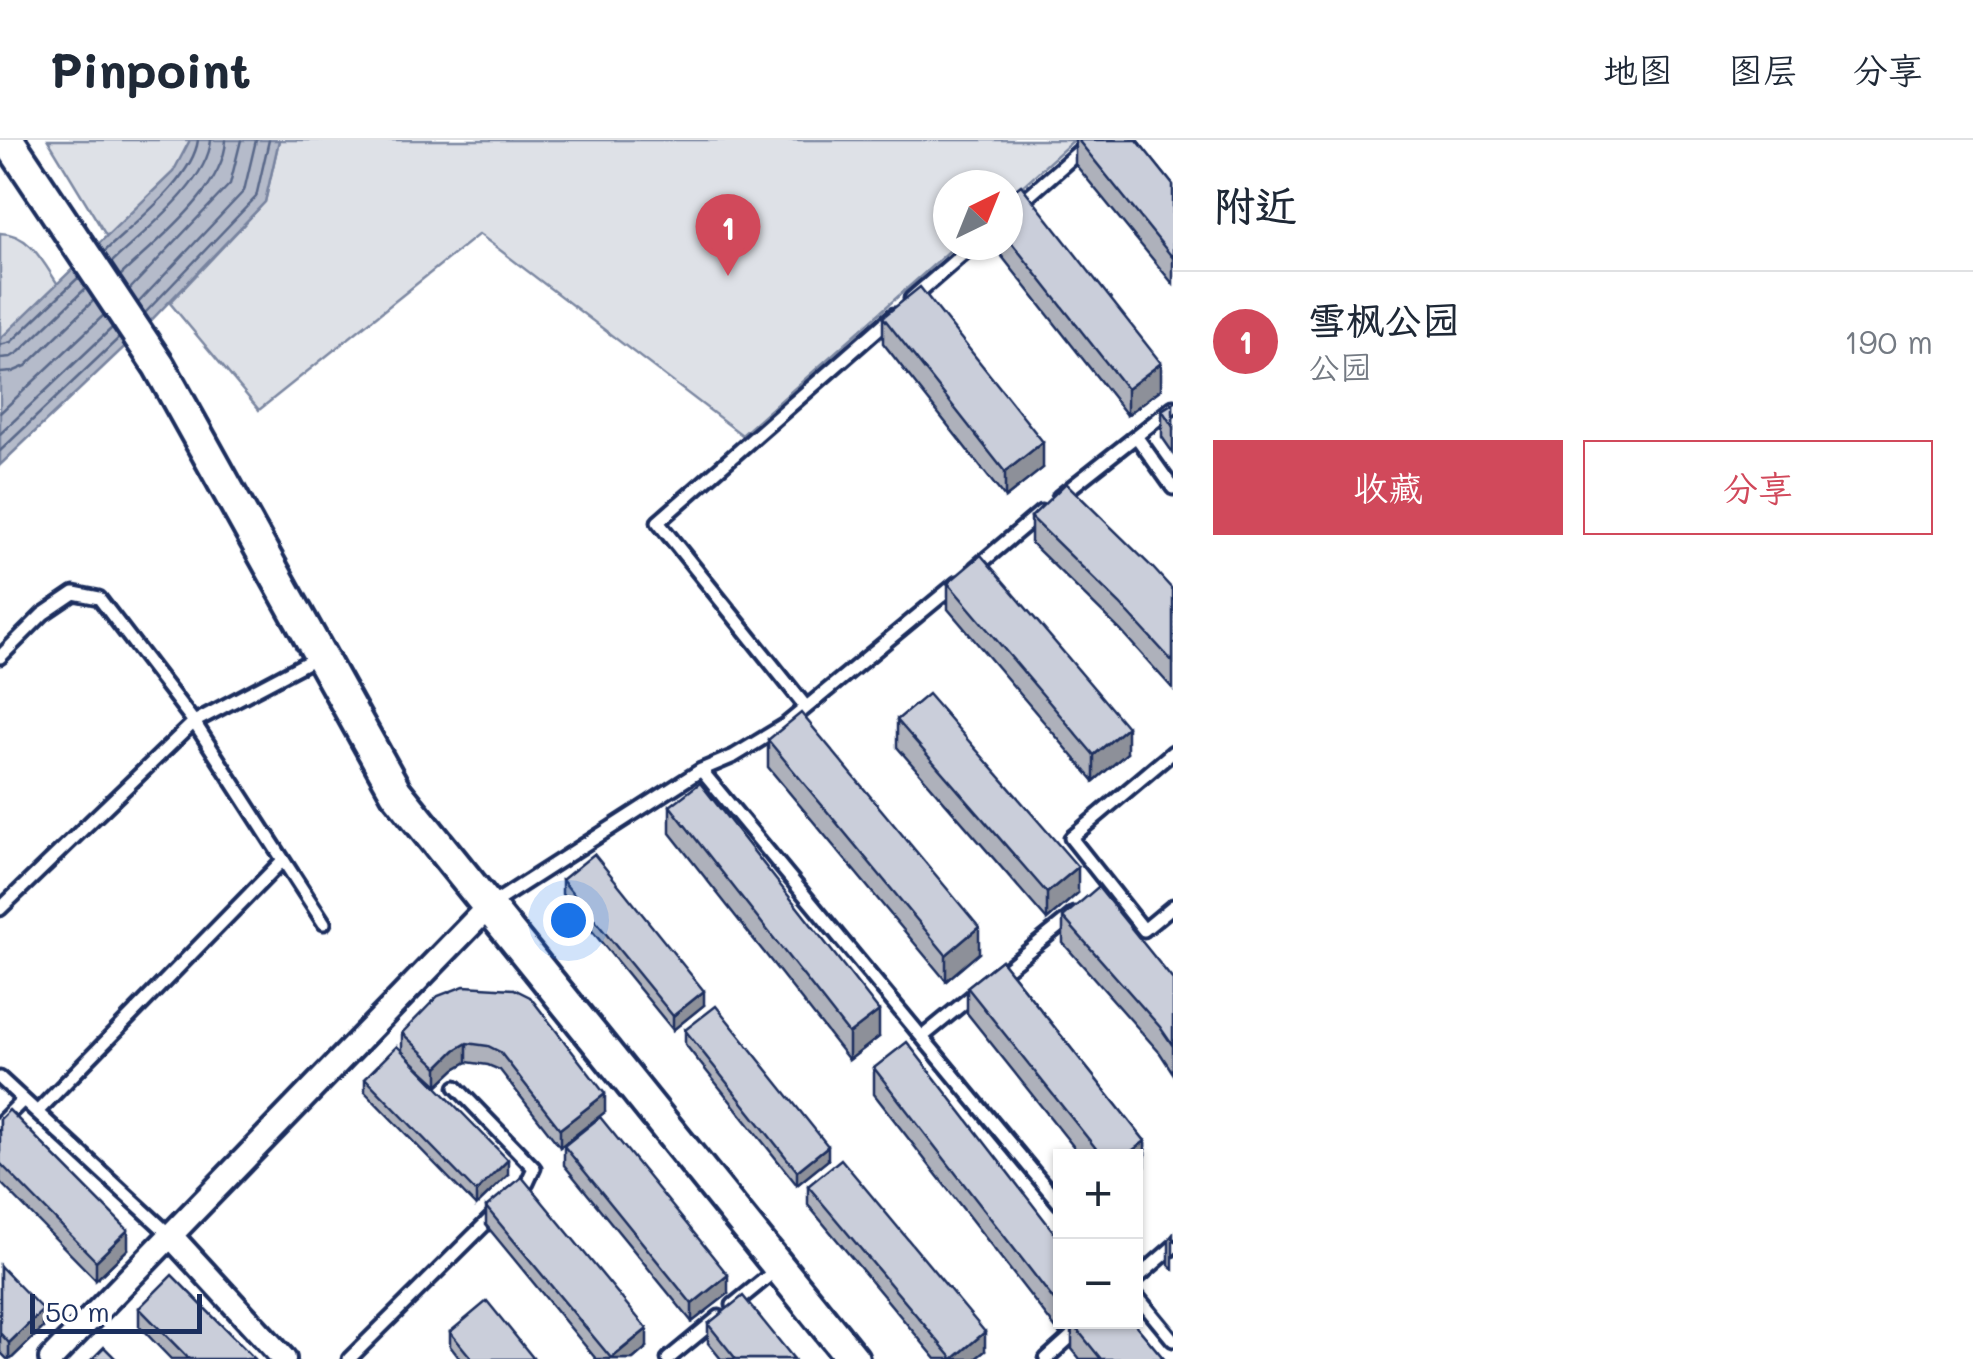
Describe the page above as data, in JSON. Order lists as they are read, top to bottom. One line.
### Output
{"scale_bar":"50 m","north":"top right","page":{"header":"Pinpoint","nav":["地图","图层","分享"],"heading":"附近","pins":"1","list":[{"mark":"1","name":"雪枫公园","note":"公园","value":"190 m"}],"buttons":["收藏","分享"],"map_buttons":["+","−"],"scale":"50 m"}}
